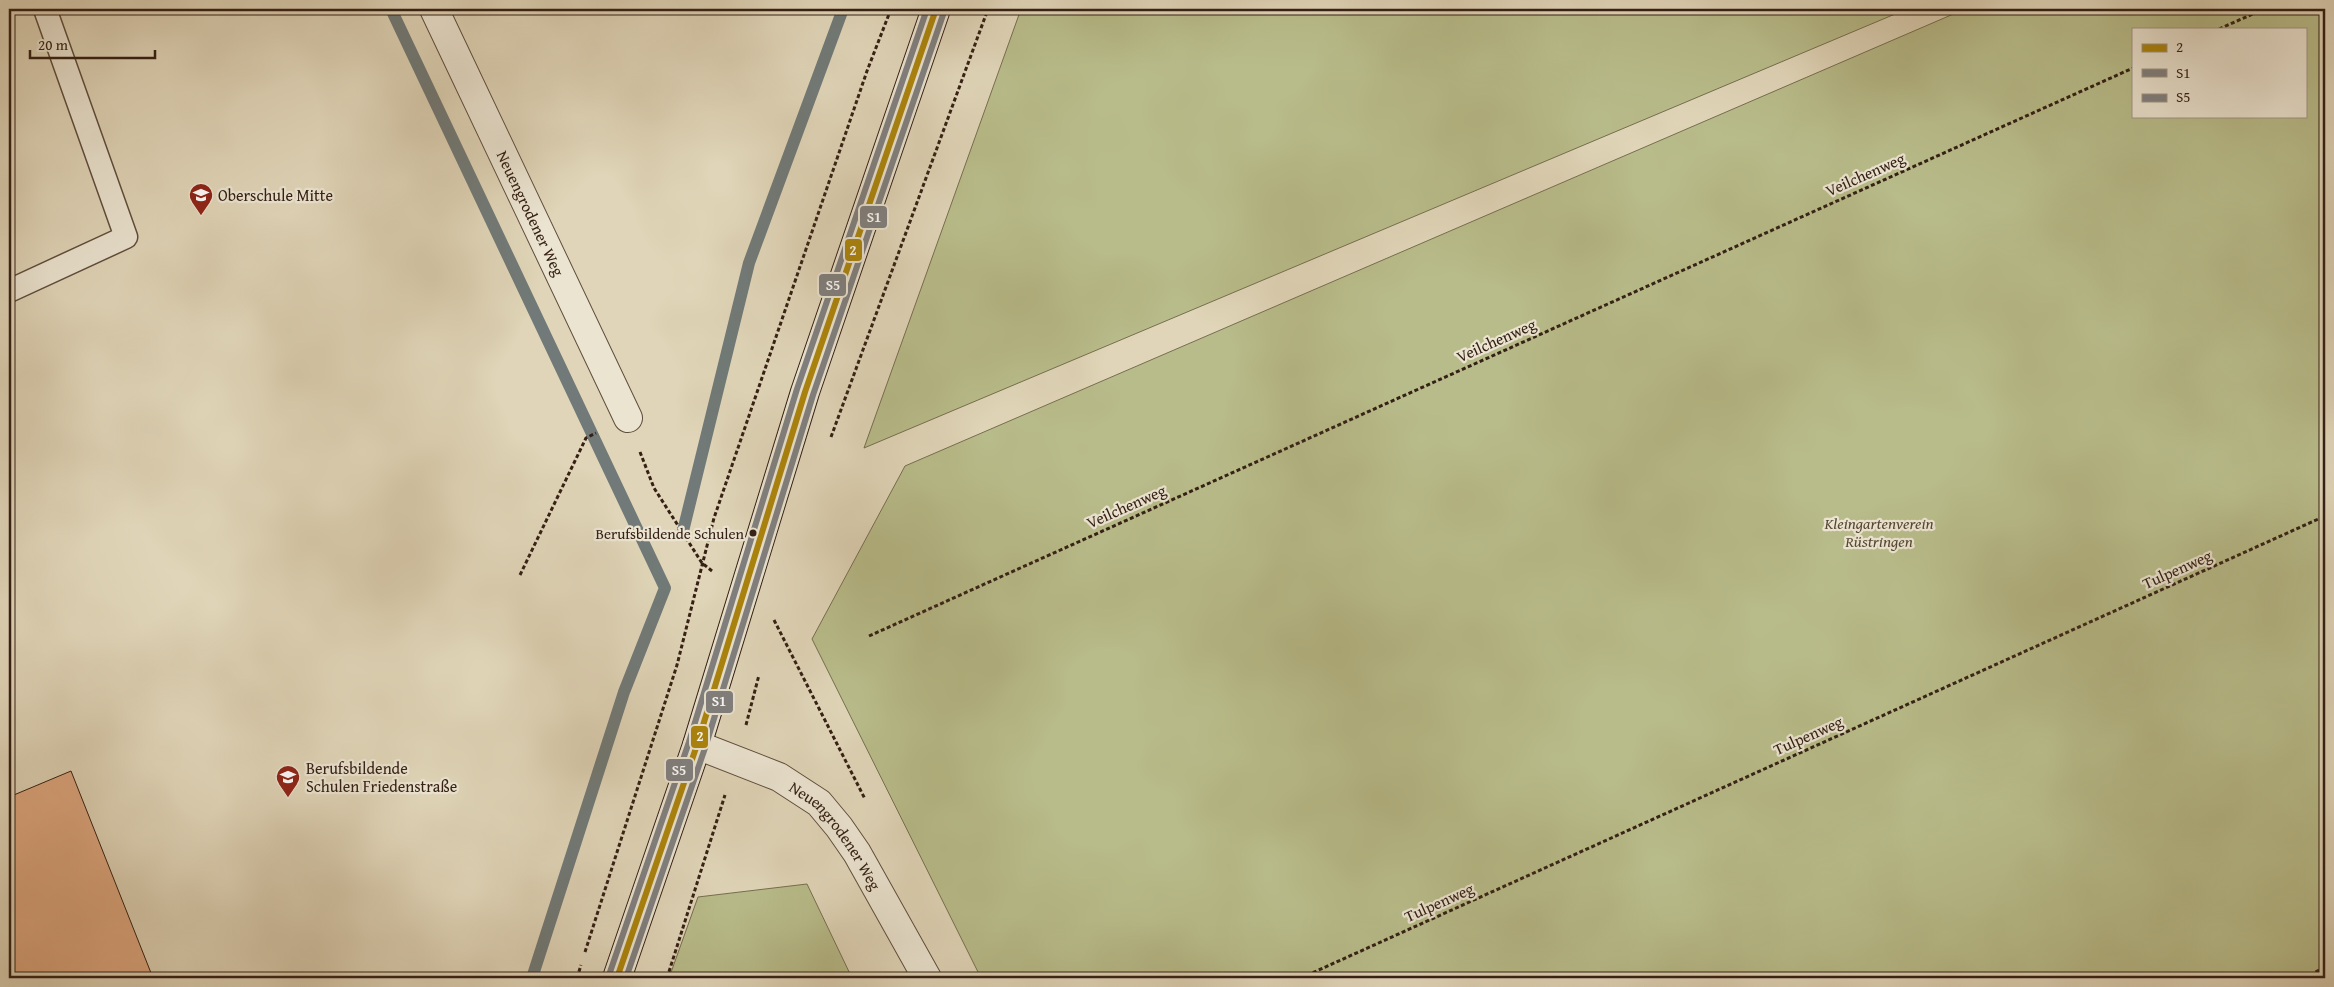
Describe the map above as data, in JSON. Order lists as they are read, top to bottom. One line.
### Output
{"streets":{"main road":["Neuengrodener Weg"],"path":["Veilchenweg","Tulpenweg"]},"parks":["Kleingartenverein Rüstringen"],"places":{"school or university":["Oberschule Mitte","Berufsbildende Schulen Friedenstraße"],"other":["Berufsbildende Schulen"]},"lines":["transit line 2","transit line S5","transit line S1"],"legend":["2","S1","S5"],"scale_bar":"20 m"}
